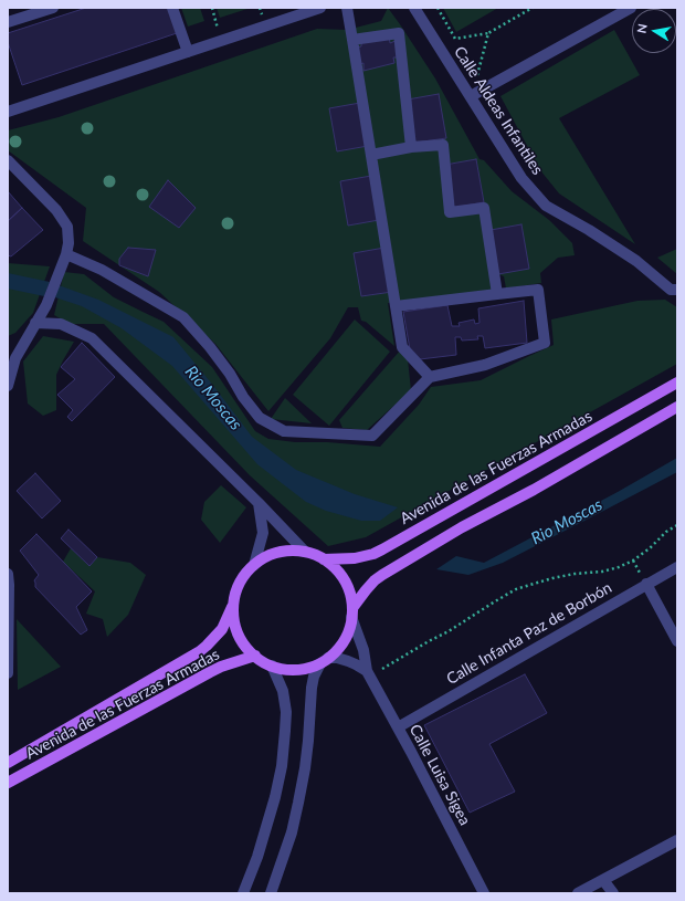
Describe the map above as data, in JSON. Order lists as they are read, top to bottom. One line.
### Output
{"streets":{"main road":["Avenida de las Fuerzas Armadas"],"street":["Calle Aldeas Infantiles","Calle Infanta Paz de Borbón","Calle Luisa Sigea"]},"crossings":[["Avenida de las Fuerzas Armadas","Calle Luisa Sigea"],["Calle Infanta Paz de Borbón","Calle Luisa Sigea"]],"water":["Rio Moscas"],"north":"left"}
